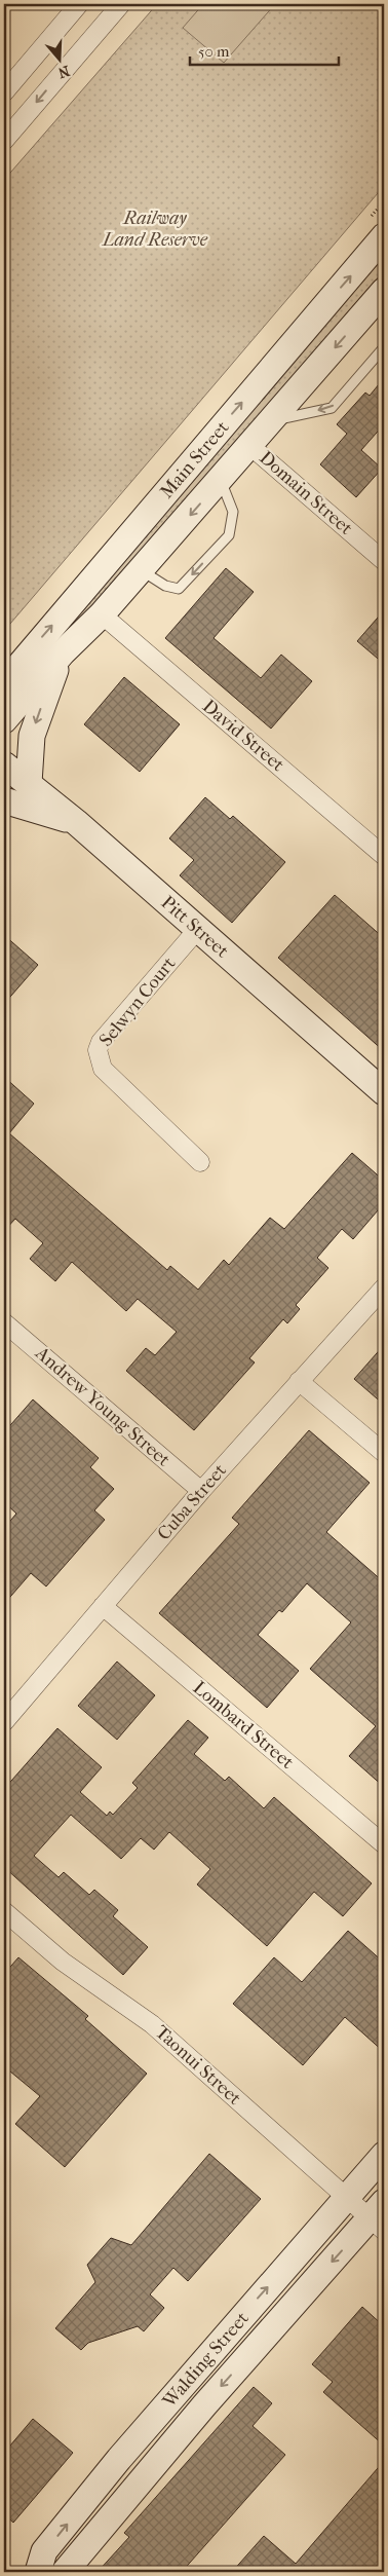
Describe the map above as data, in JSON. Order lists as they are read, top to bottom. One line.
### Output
{"streets":{"main road":["Main Street","Pitt Street","Walding Street"],"street":["Domain Street","David Street","Selwyn Court","Andrew Young Street","Cuba Street","Lombard Street","Taonui Street"]},"crossings":[["Main Street","Domain Street"],["Main Street","David Street"],["Pitt Street","Selwyn Court"],["Andrew Young Street","Cuba Street"],["Cuba Street","Lombard Street"],["Taonui Street","Walding Street"]],"parks":["Railway Land Reserve"],"scale_bar":"50 m","north":"bottom"}
